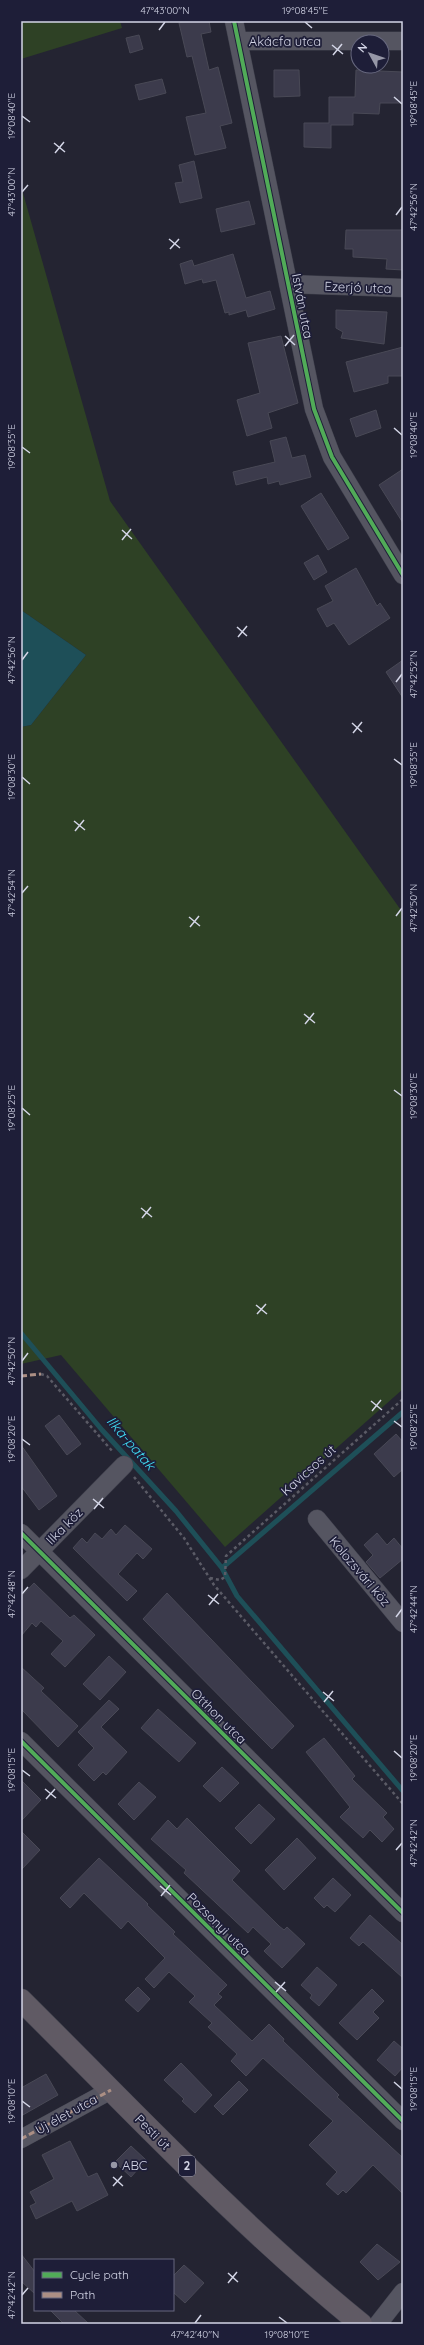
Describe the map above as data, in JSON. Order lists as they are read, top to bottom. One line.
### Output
{"streets":{"main road":["Pesti út","2"],"street":["Akácfa utca","Ezerjó utca","István utca","Ilka köz","Kolozsvári köz","Otthon utca","Pozsonyi utca","Új élet utca"],"path":["Kavicsos út"]},"crossings":[["Akácfa utca","István utca"],["Ezerjó utca","István utca"],["Ilka köz","Otthon utca"],["Új élet utca","Pesti út"]],"water":["Ilka-patak"],"places":["ABC"],"legend":["Cycle path","Path"],"north":"top left","coordinates":["47°43'00\"N","19°08'45\"E","19°08'40\"E","47°42'56\"N","19°08'35\"E","47°42'52\"N","19°08'30\"E","47°42'54\"N","47°42'50\"N","19°08'25\"E","19°08'20\"E","47°42'48\"N","47°42'44\"N","19°08'15\"E","47°42'42\"N","19°08'10\"E","47°42'40\"N"]}
